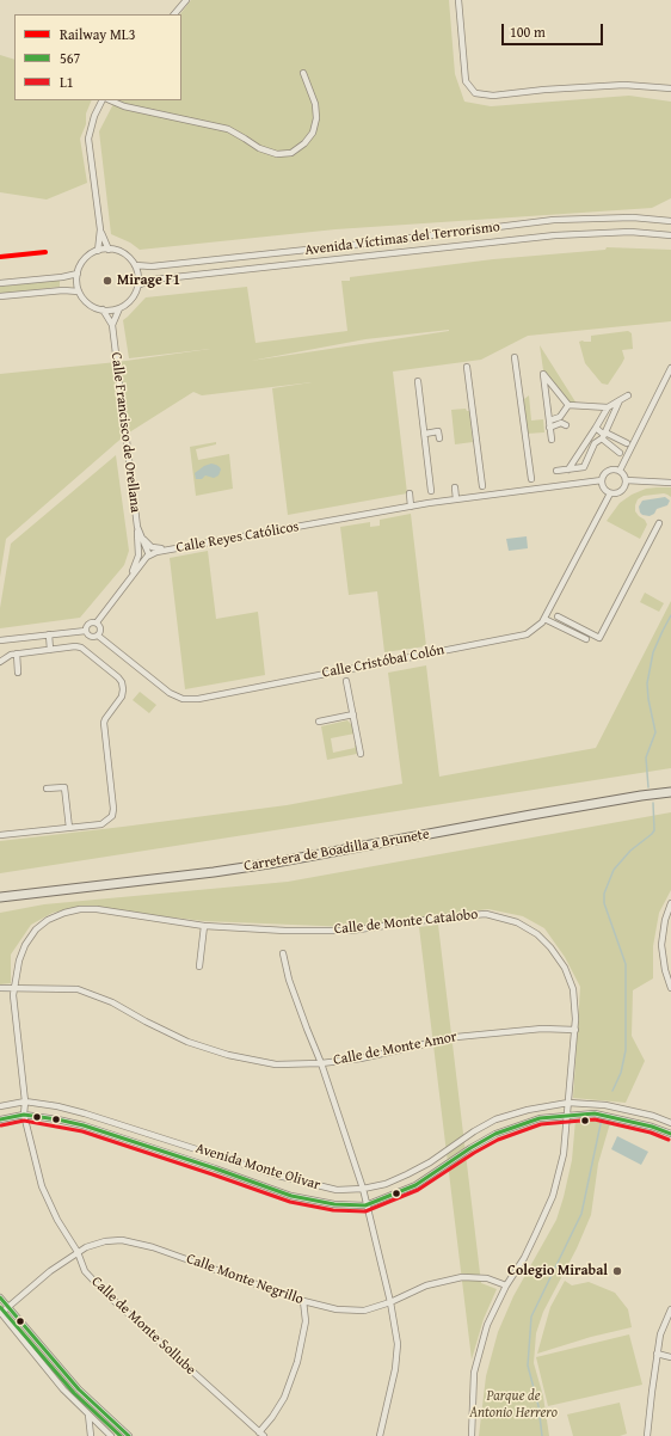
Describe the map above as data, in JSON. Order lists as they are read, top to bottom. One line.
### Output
{"streets":{"main road":["Carretera de Boadilla a Brunete"],"street":["Avenida Víctimas del Terrorismo","Calle Francisco de Orellana","Calle Reyes Católicos","Calle Cristóbal Colón","Calle de Monte Catalobo","Calle de Monte Amor","Avenida Monte Olivar","Calle Monte Negrillo","Calle de Monte Sollube"]},"crossings":[["Avenida Víctimas del Terrorismo","Calle Francisco de Orellana"],["Calle Francisco de Orellana","Calle Reyes Católicos"],["Calle Reyes Católicos","Calle Cristóbal Colón"],["Calle de Monte Catalobo","Calle de Monte Amor"],["Calle de Monte Catalobo","Avenida Monte Olivar"],["Calle de Monte Catalobo","Calle Monte Negrillo"],["Calle de Monte Catalobo","Calle de Monte Sollube"],["Avenida Monte Olivar","Calle de Monte Sollube"],["Calle Monte Negrillo","Calle de Monte Sollube"]],"parks":["Parque de Antonio Herrero"],"places":["Mirage F1","Colegio Mirabal"],"lines":["rail line ML3","transit line 567","transit line L1"],"legend":["Railway ML3","567","L1"],"scale_bar":"100 m"}
